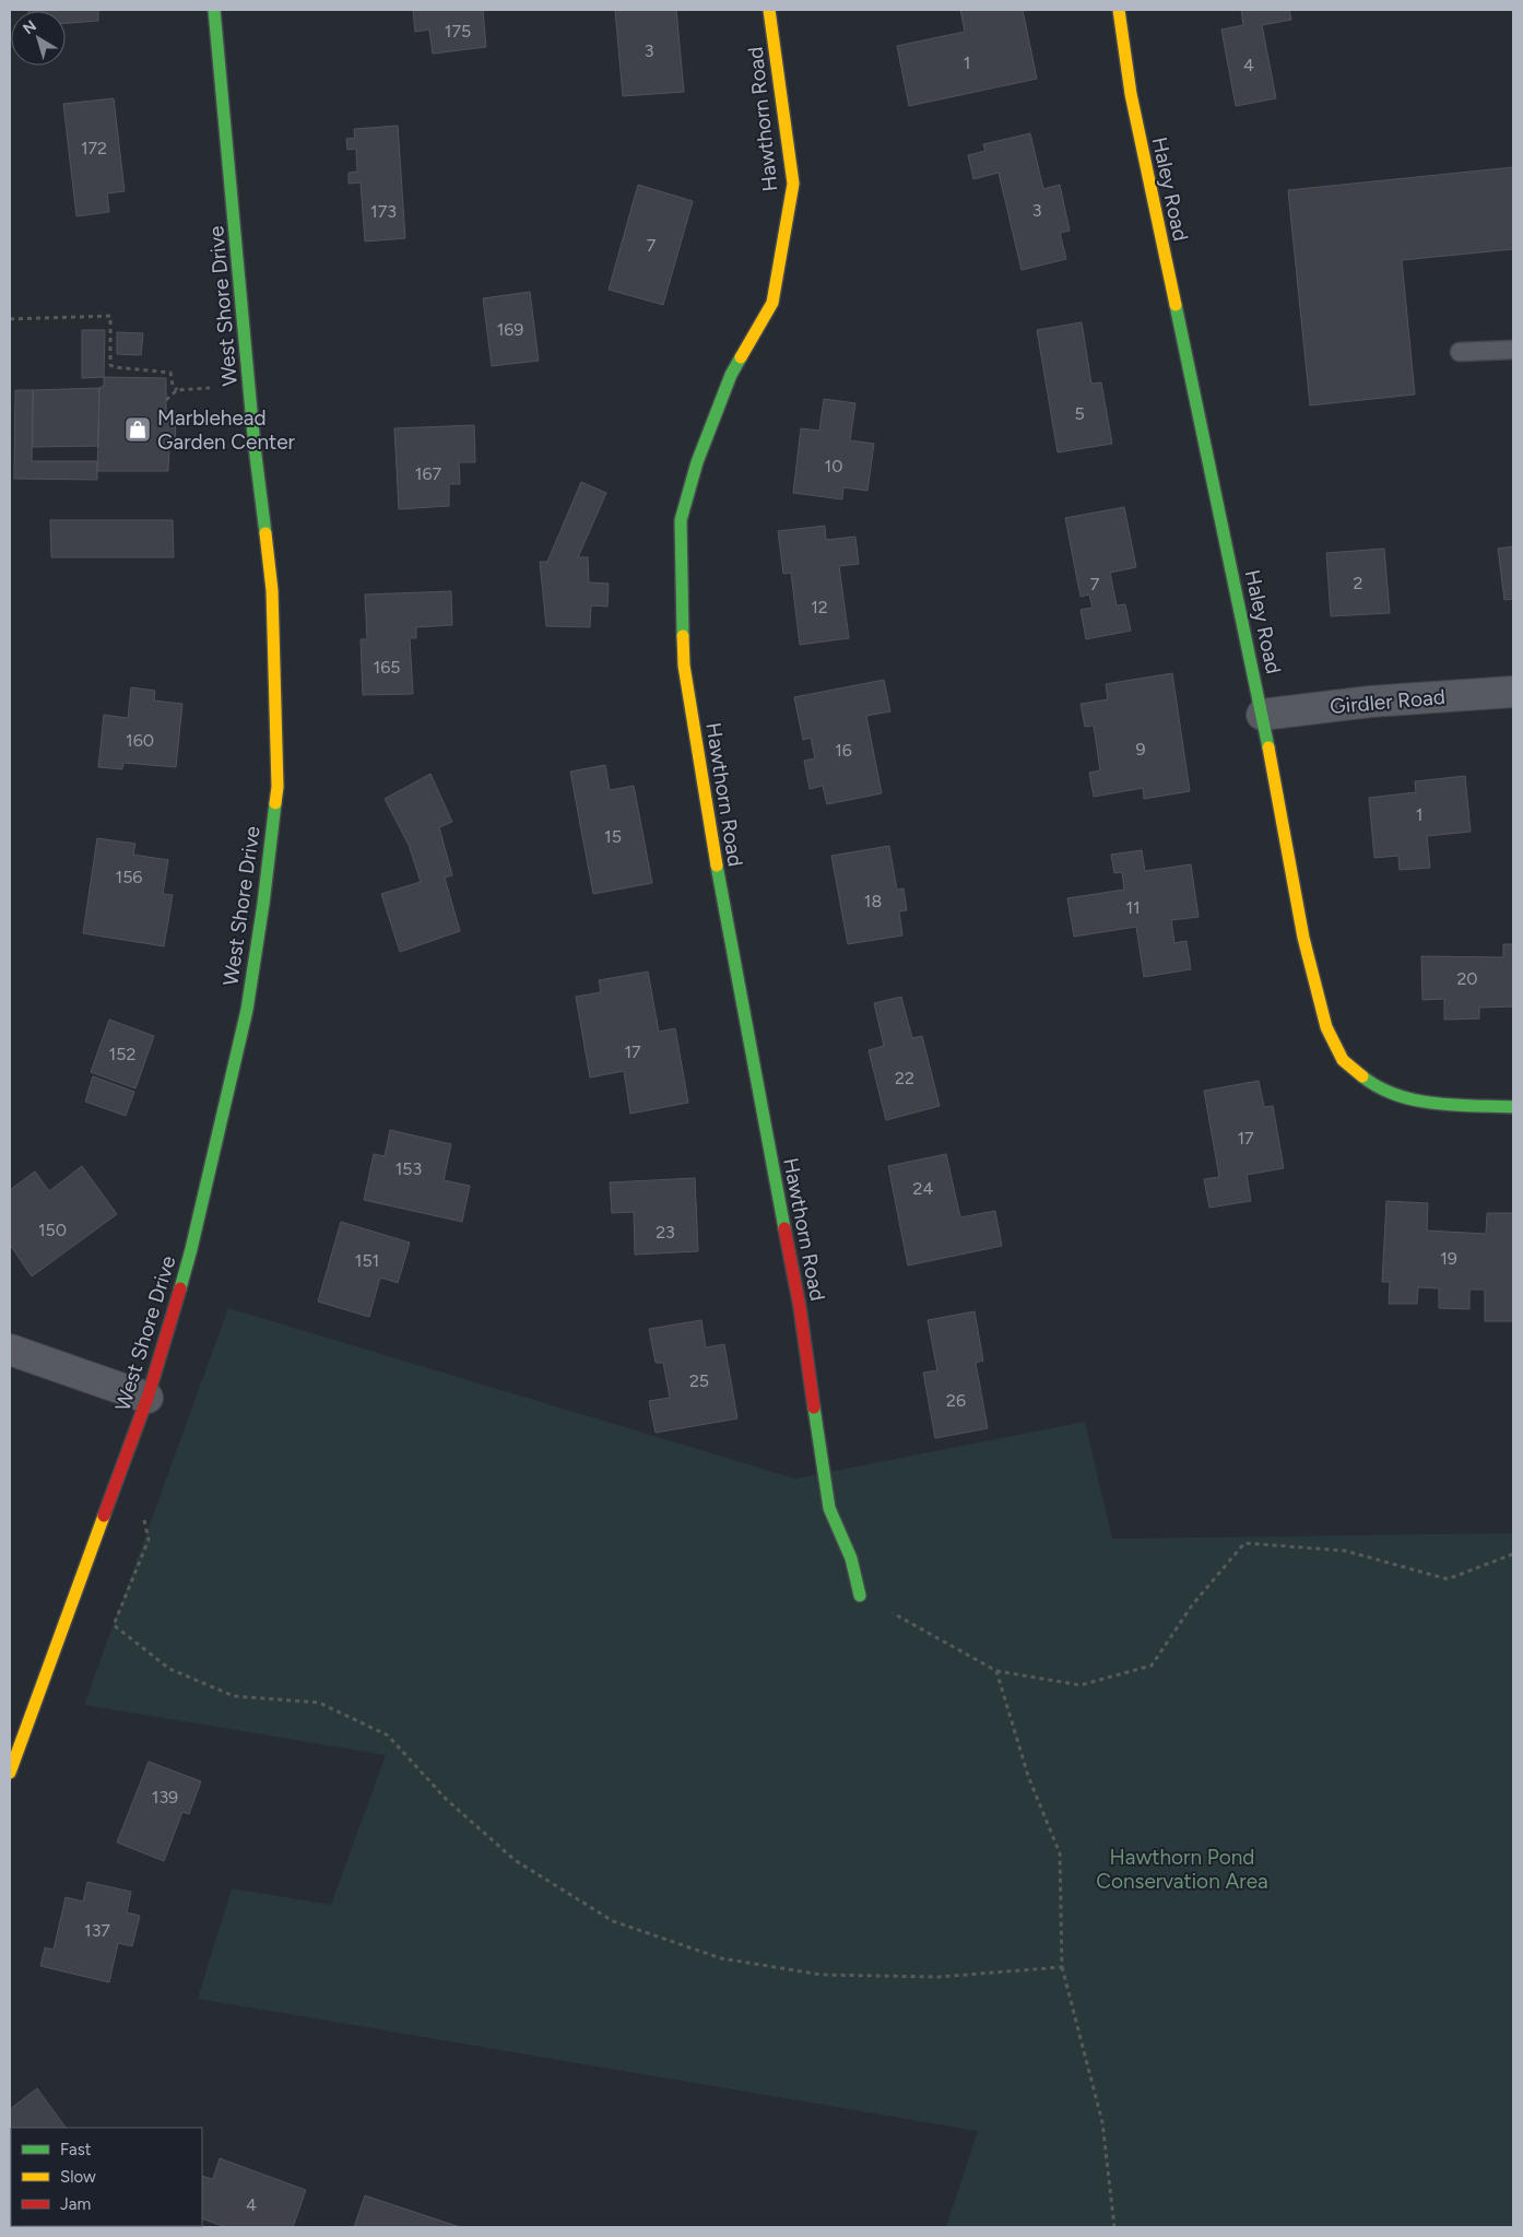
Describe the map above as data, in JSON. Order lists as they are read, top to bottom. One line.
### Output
{"streets":{"street":["Hawthorn Road","Haley Road","West Shore Drive","Girdler Road"]},"crossings":[["Haley Road","Girdler Road"]],"parks":["Hawthorn Pond Conservation Area"],"places":{"shop":["Marblehead Garden Center"]},"house_numbers":["175","3","1","4","172","3","173","7","169","5","10","167","2","7","12","165","160","9","16","1","15","156","18","11","20","17","152","22","17","153","24","150","23","19","151","25","26","139","137","4"],"legend":["Fast","Slow","Jam"],"north":"top left"}
